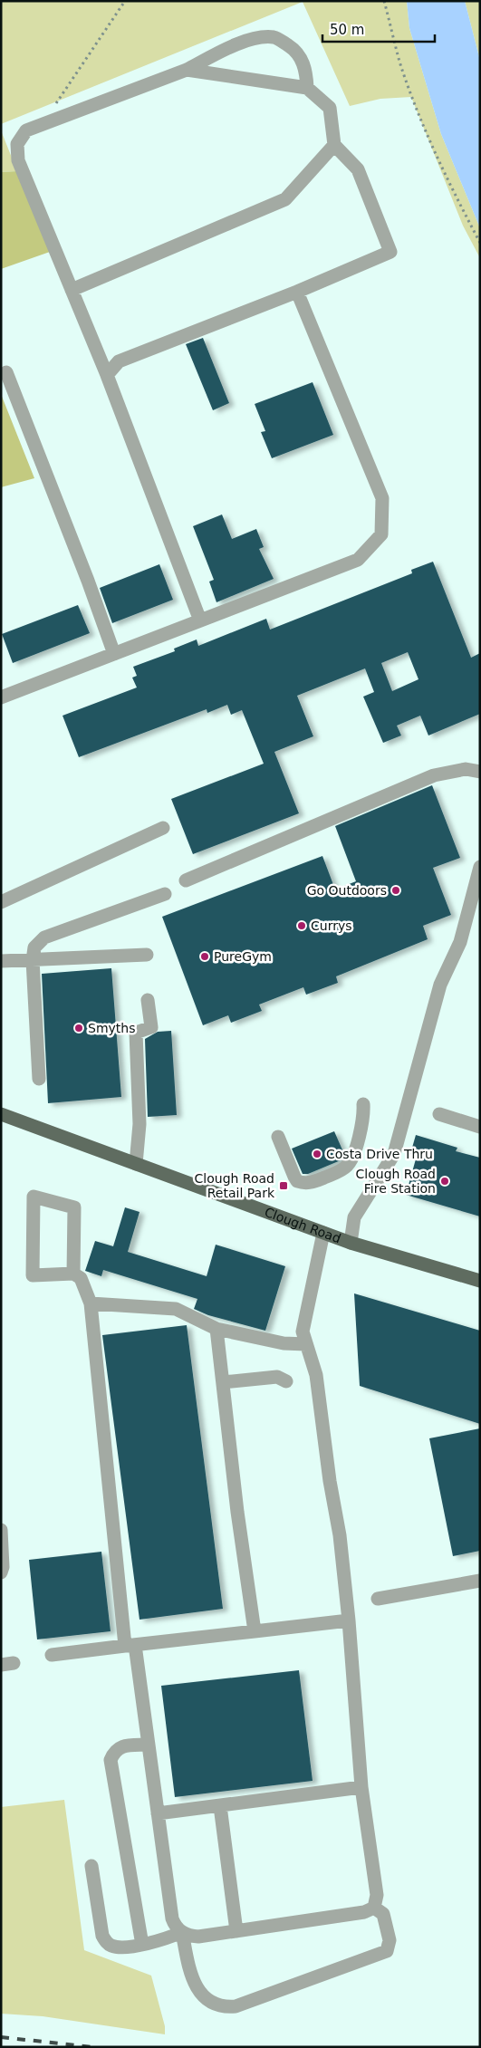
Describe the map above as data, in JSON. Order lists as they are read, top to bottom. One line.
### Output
{"streets":{"main road":["Clough Road"]},"places":{"other":["Go Outdoors","Currys","PureGym","Smyths","Costa Drive Thru","Clough Road Fire Station"],"transit":["Clough Road Retail Park"]},"scale_bar":"50 m"}
